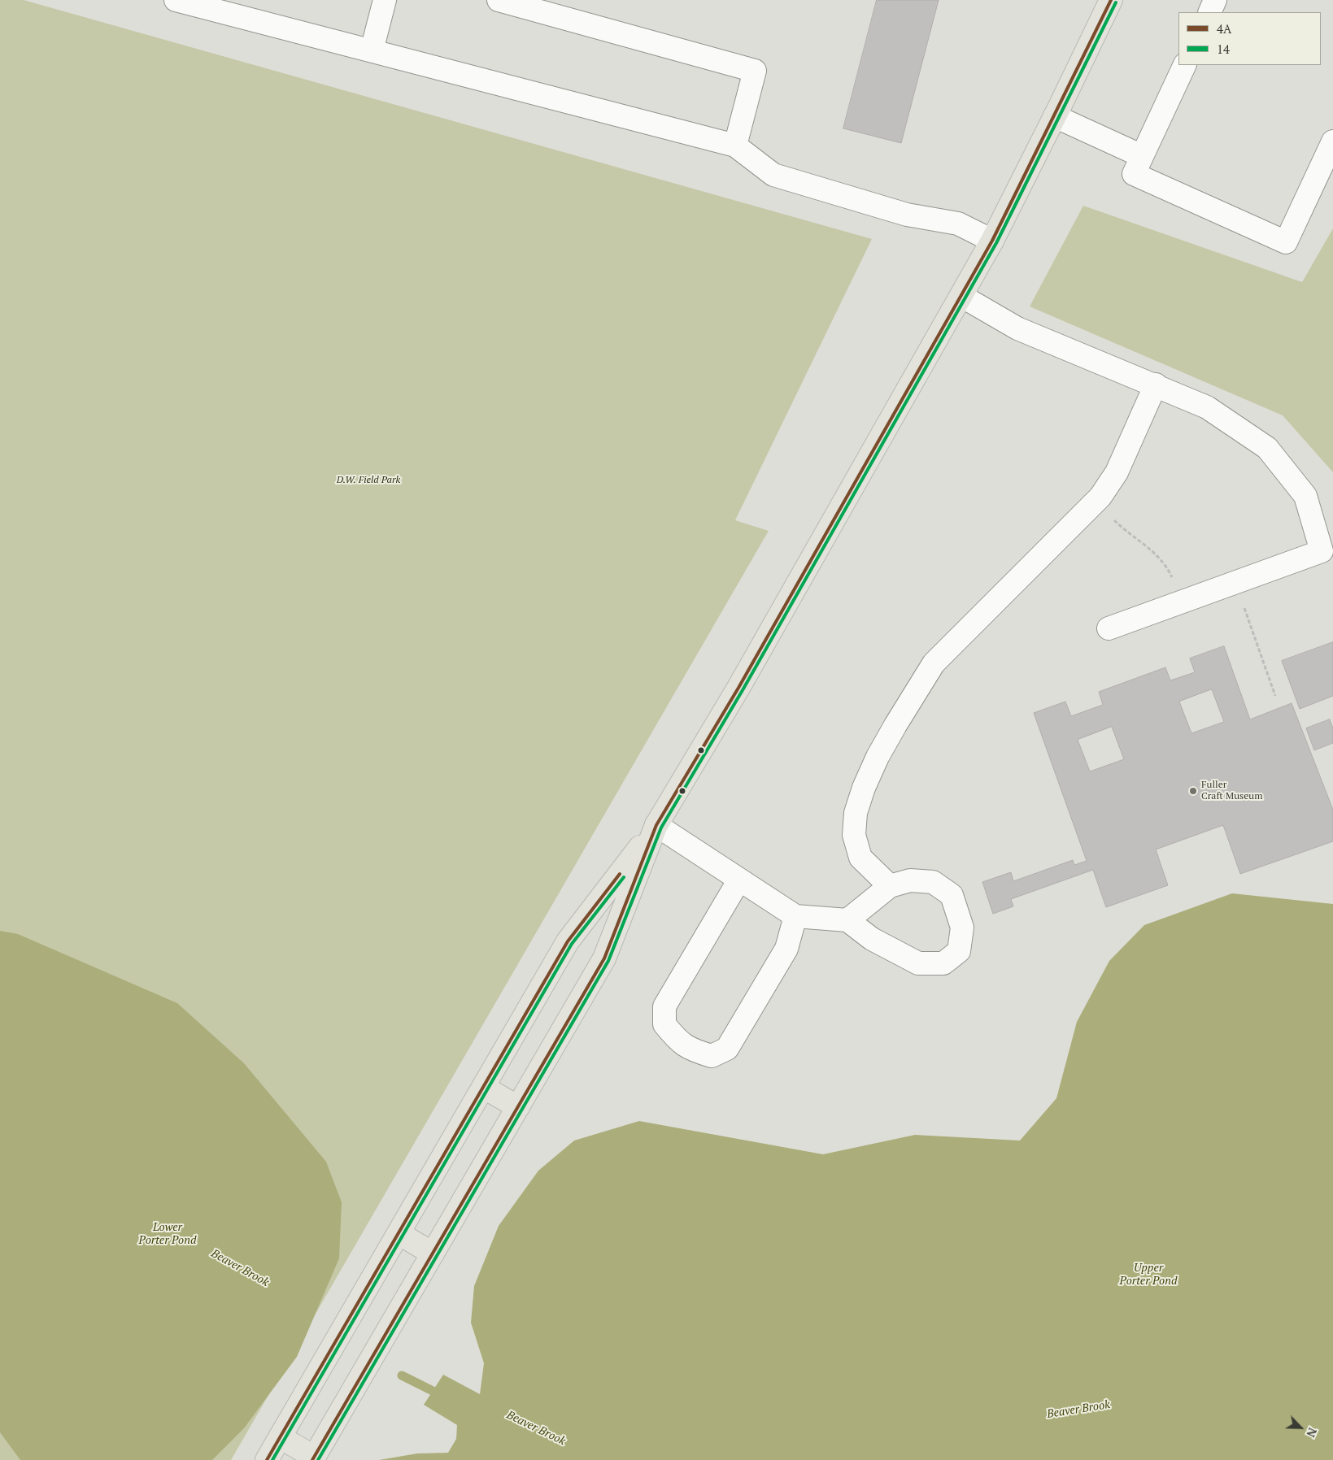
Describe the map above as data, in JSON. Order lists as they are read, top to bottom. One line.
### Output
{"water":["Lower Porter Pond","Beaver Brook","Upper Porter Pond"],"parks":["D.W. Field Park"],"places":["Fuller Craft Museum"],"lines":["transit line 4A","transit line 14"],"legend":["4A","14"],"north":"bottom right"}
